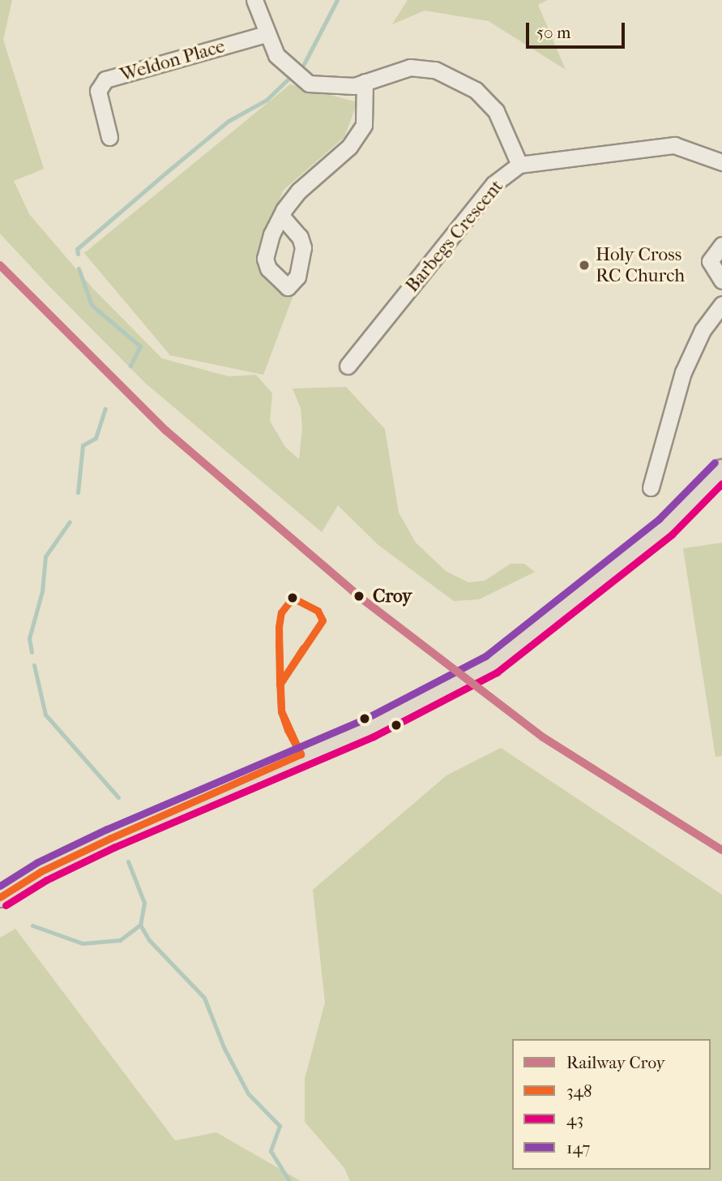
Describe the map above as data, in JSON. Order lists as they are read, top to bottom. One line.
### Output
{"streets":{"street":["Weldon Place","Barbegs Crescent"]},"places":["Holy Cross RC Church","Croy"],"lines":["rail line Croy","transit line 147","transit line 43","transit line 348"],"legend":["Railway Croy","348","43","147"],"scale_bar":"50 m"}
